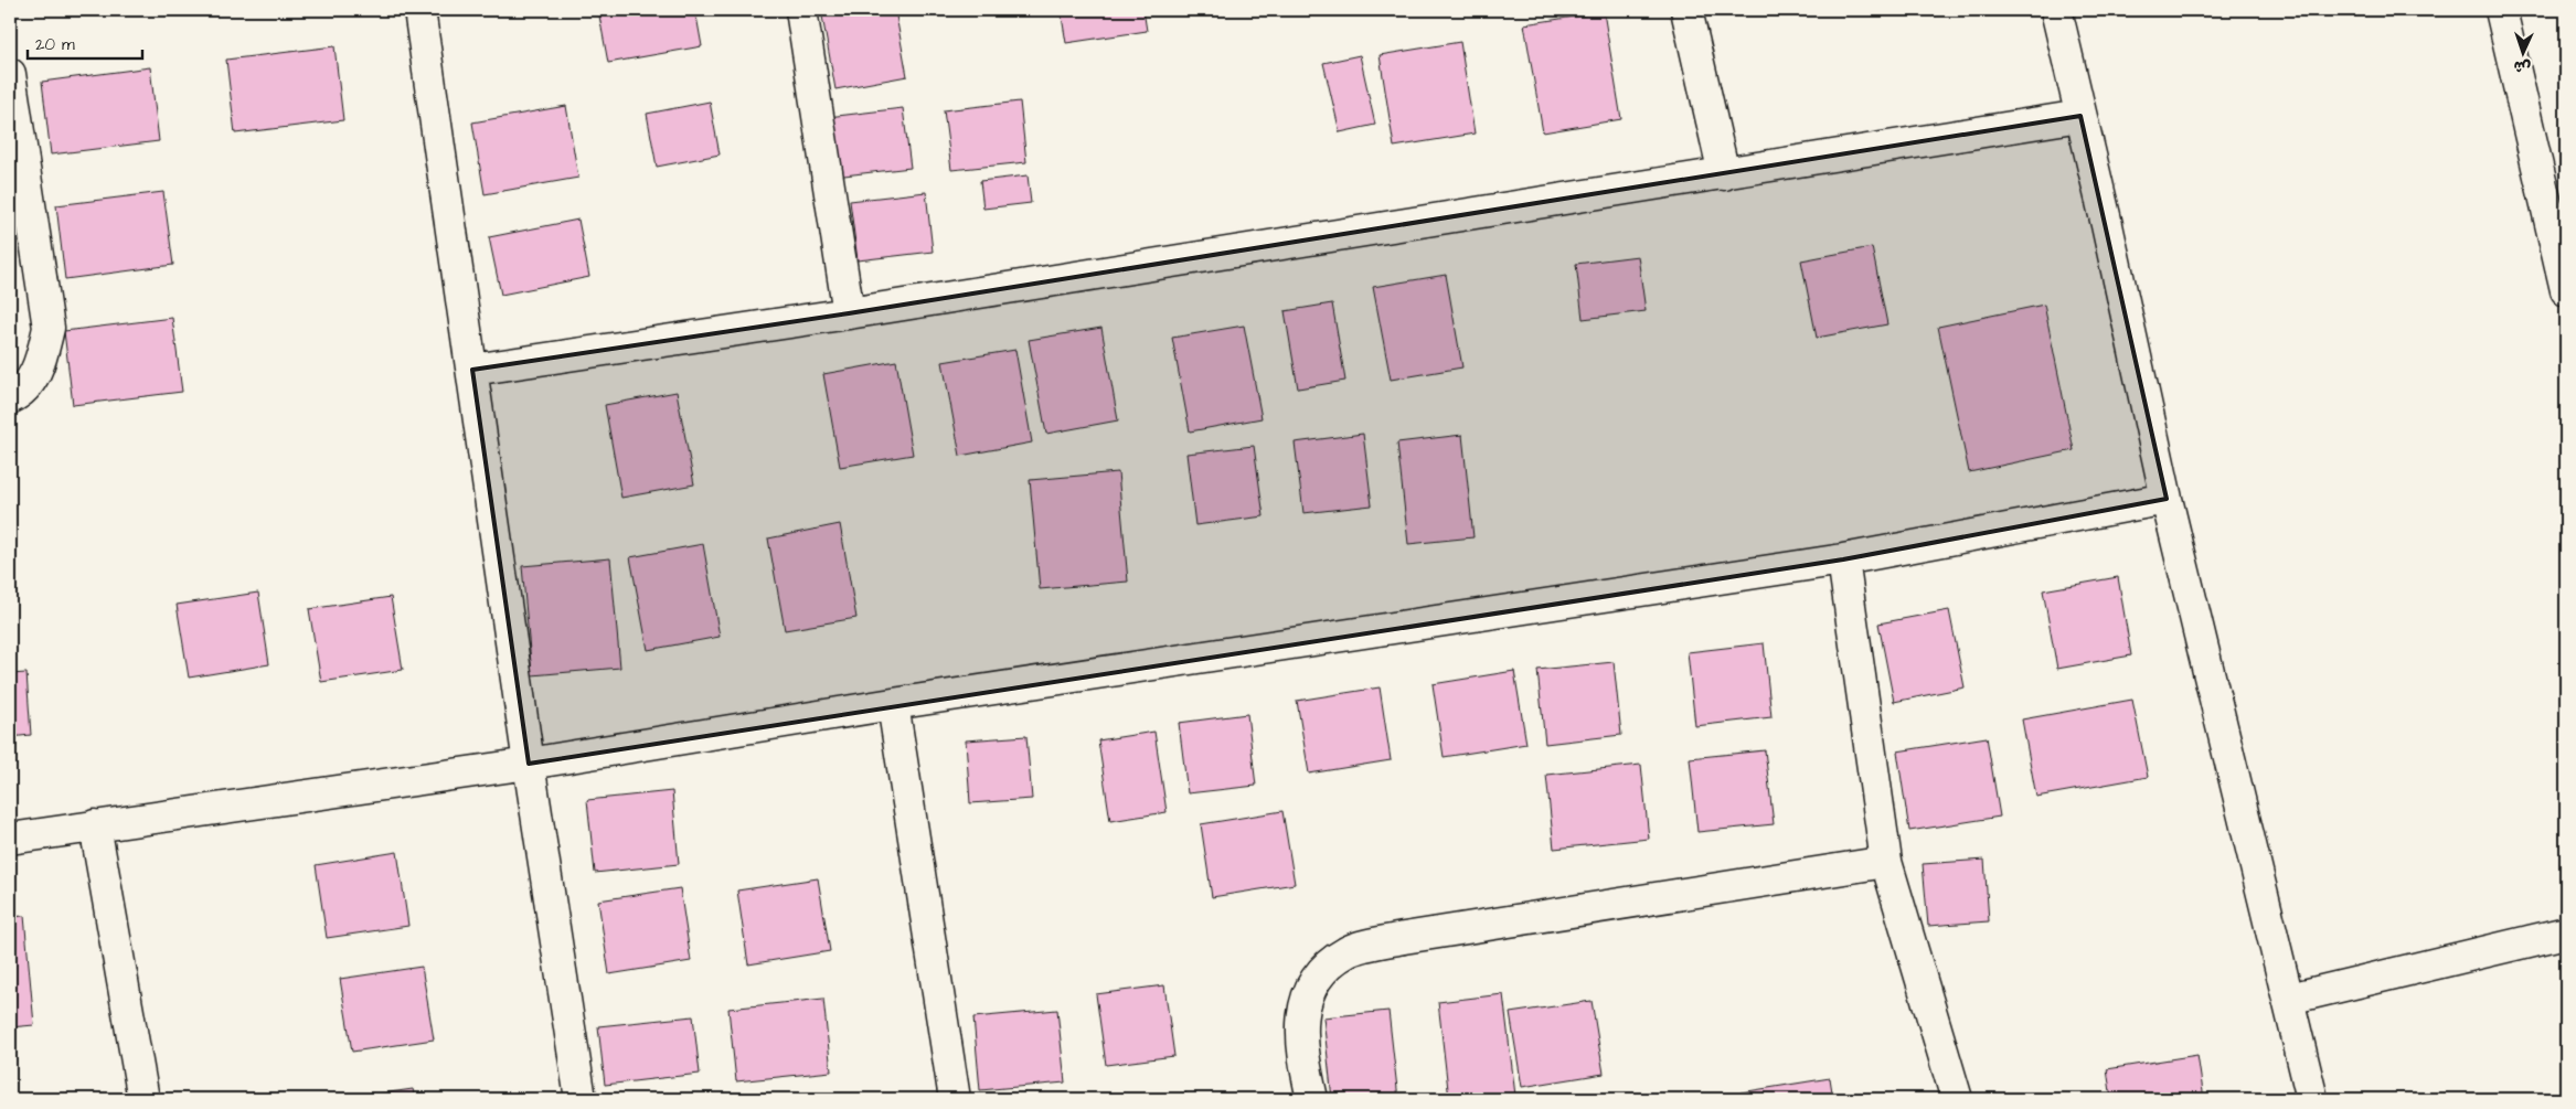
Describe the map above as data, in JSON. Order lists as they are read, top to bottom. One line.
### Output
{"scale_bar":"20 m","north":"bottom"}
